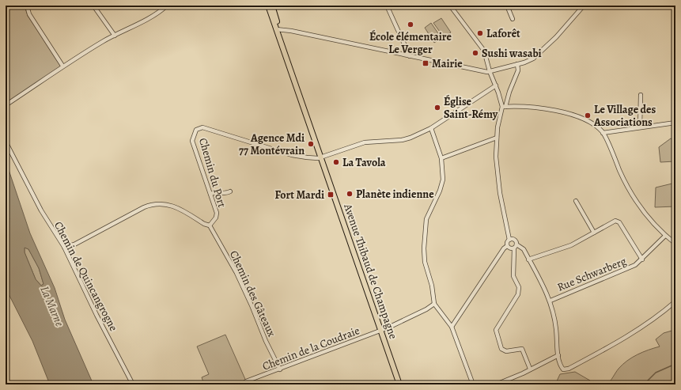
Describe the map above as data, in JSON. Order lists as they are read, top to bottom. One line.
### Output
{"streets":{"main road":["Avenue Thibaud de Champagne"],"street":["Chemin du Port","Rue Schwarberg","Chemin de Quincangrogne","Chemin des Gâteaux","Chemin de la Coudraie"]},"crossings":[["Chemin du Port","Avenue Thibaud de Champagne"],["Chemin du Port","Chemin des Gâteaux"],["Avenue Thibaud de Champagne","Chemin de la Coudraie"],["Chemin des Gâteaux","Chemin de la Coudraie"]],"water":["La Marne"],"places":{"other":["École élémentaire Le Verger","Laforêt","Sushi wasabi","Église Saint-Rémy","Le Village des Associations","Agence Mdi 77 Montévrain","La Tavola","Planète indienne"],"transit":["Mairie","Fort Mardi"]}}
